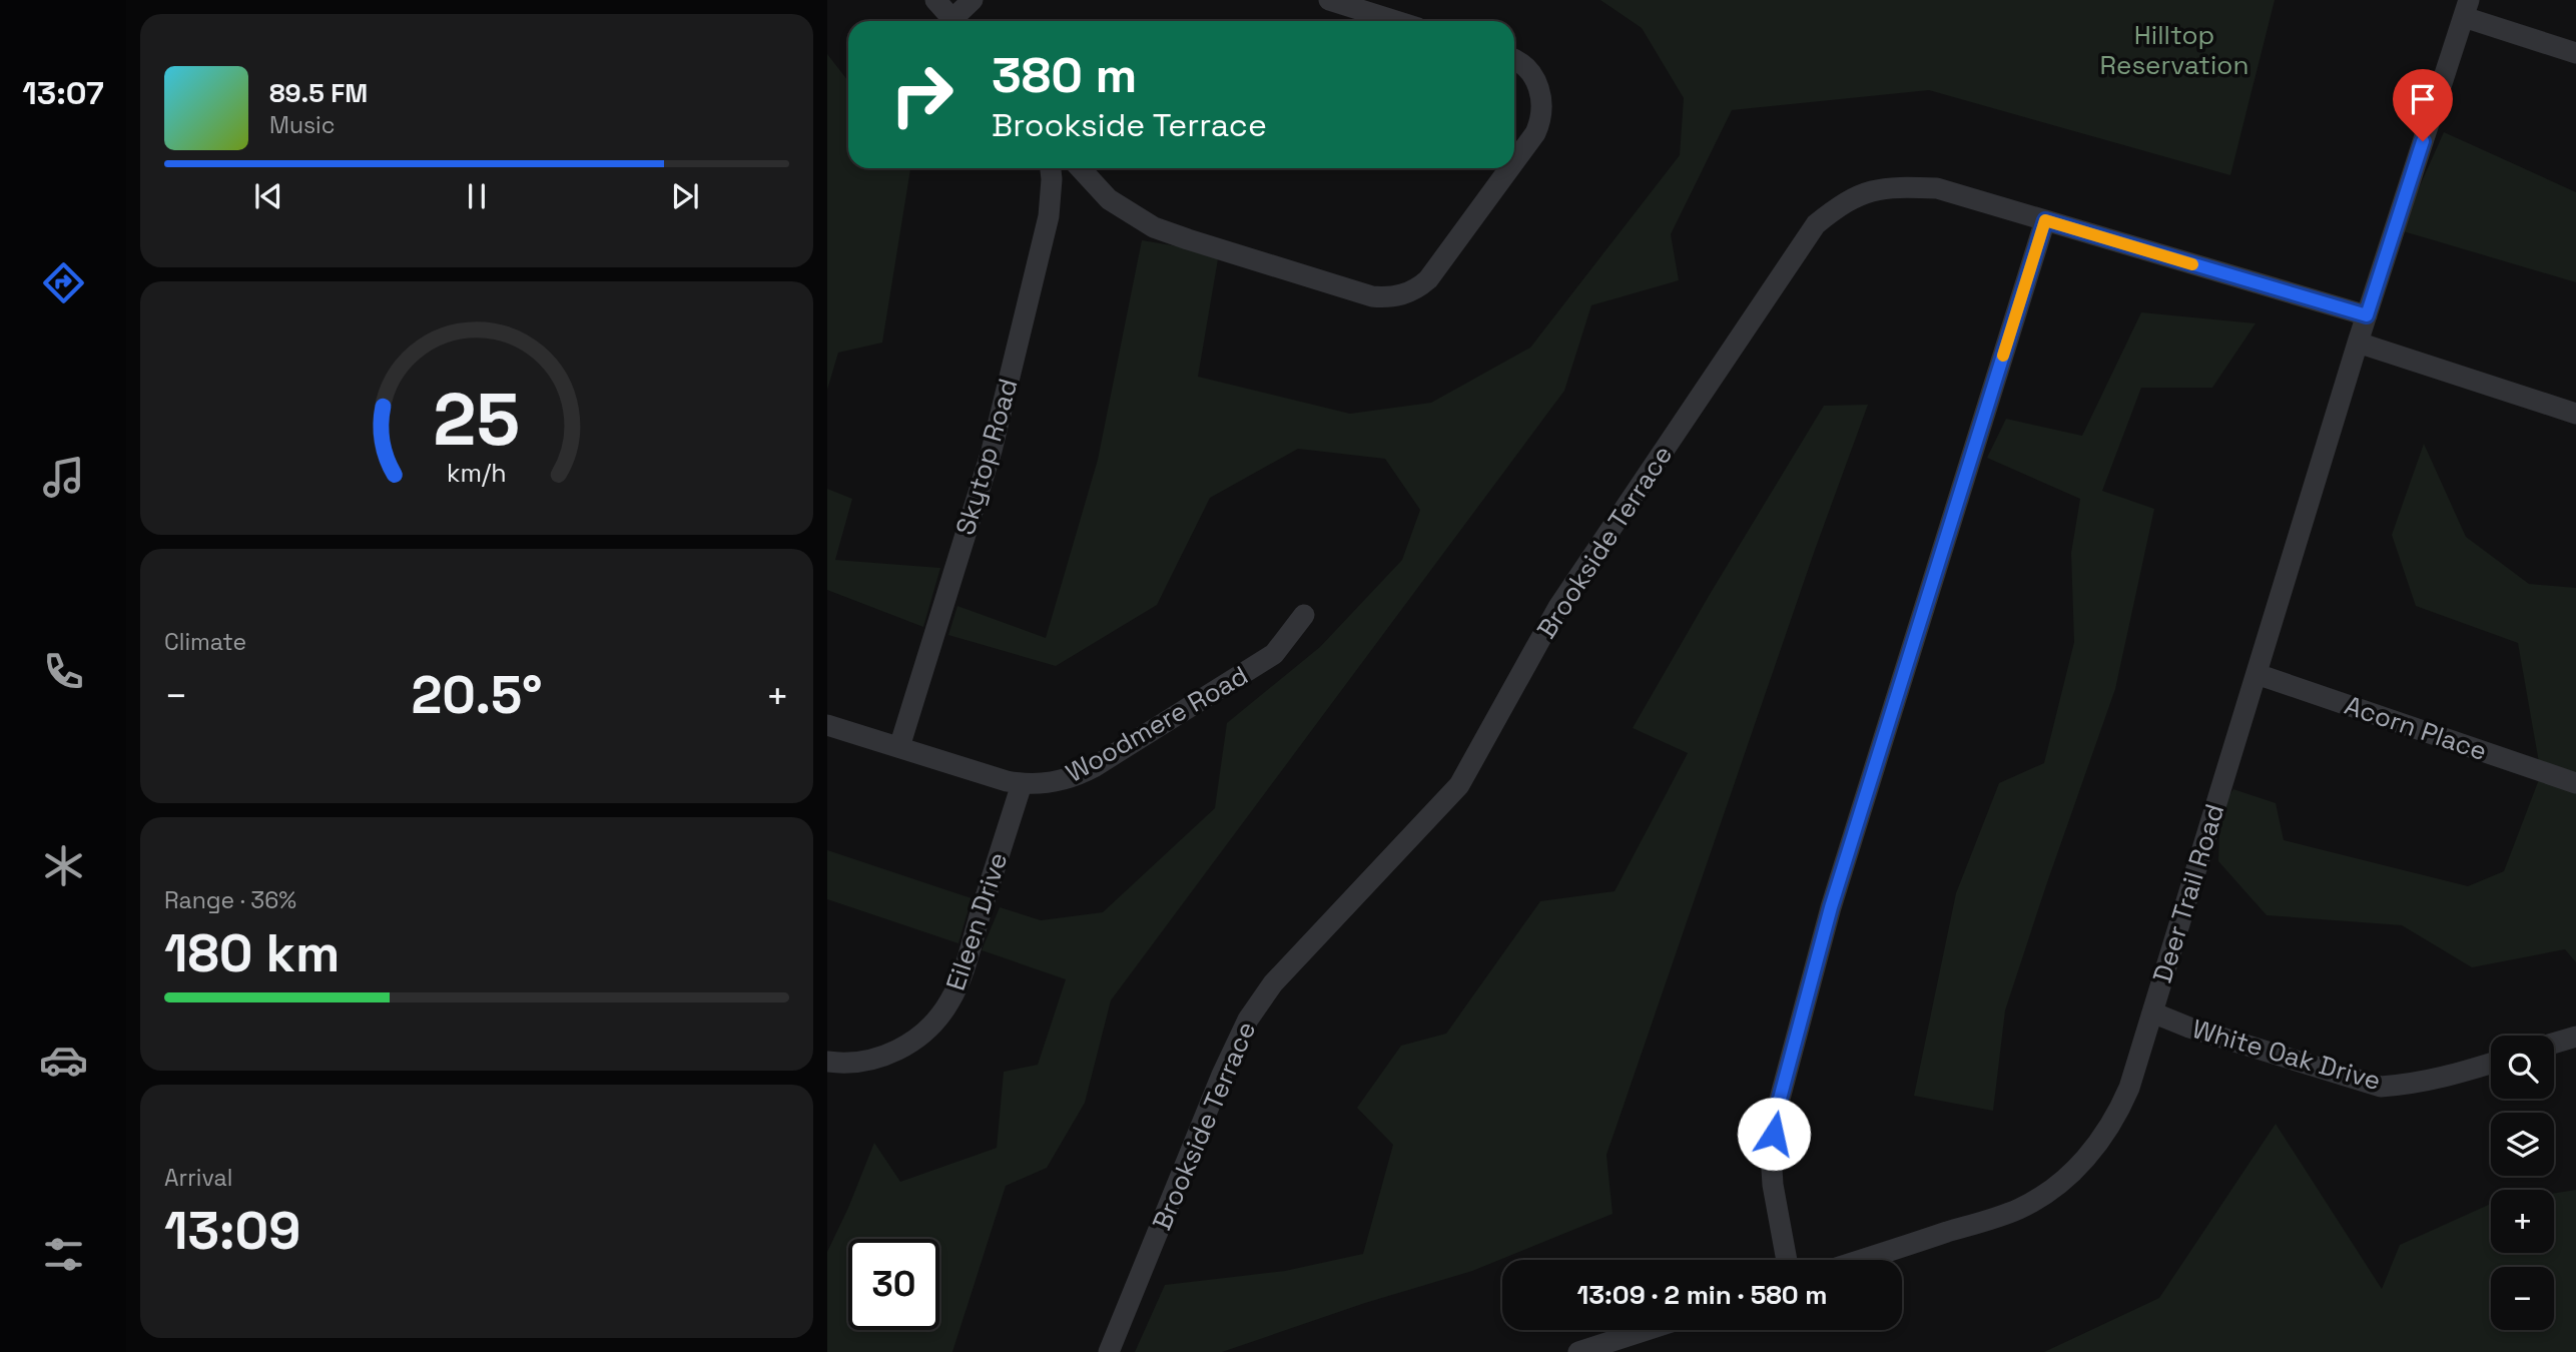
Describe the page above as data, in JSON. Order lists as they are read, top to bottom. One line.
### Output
{"streets":{"street":["Skytop Road","Brookside Terrace","Woodmere Road","Acorn Place","Deer Trail Road","Eileen Drive","White Oak Drive"]},"crossings":[["Skytop Road","Woodmere Road"],["Brookside Terrace","Deer Trail Road"],["Woodmere Road","Eileen Drive"],["Acorn Place","Deer Trail Road"],["Deer Trail Road","White Oak Drive"]],"parks":["Hilltop Reservation"],"page":{"tabs":"13:07","turn":["380 m","Brookside Terrace"],"song":["89.5 FM","Music"],"tile":["Climate",["Range · 36%","180 km"],["Arrival","13:09"]],"heat":["−","20.5°","+"],"map_buttons":["+","−"],"limit":"30","trip":"13:09 · 2 min · 580 m","gauge":["25","km/h"]}}
